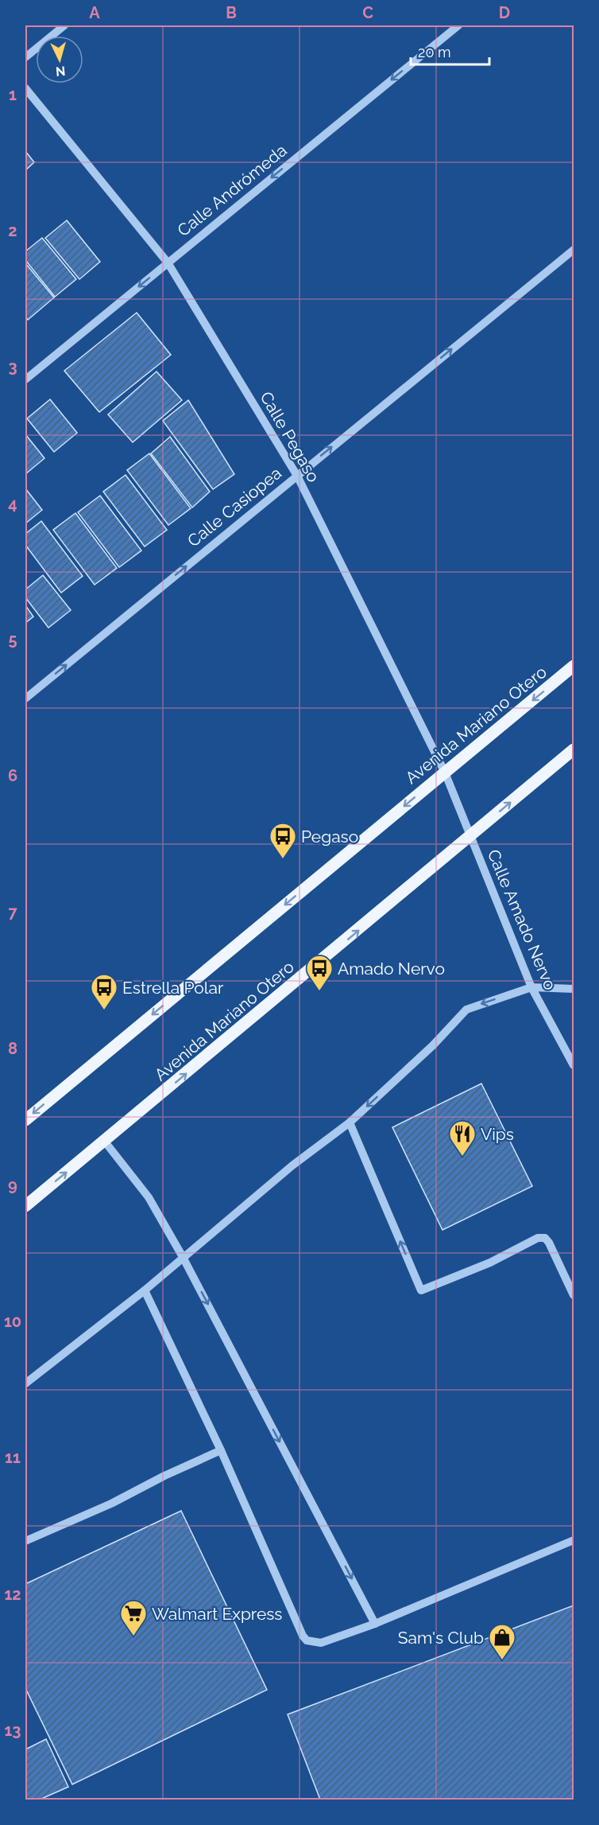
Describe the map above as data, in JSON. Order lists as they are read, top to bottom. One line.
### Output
{"streets":{"main road":["Avenida Mariano Otero"],"street":["Calle Andrómeda","Calle Pegaso","Calle Casiopea","Calle Amado Nervo"]},"crossings":[["Calle Andrómeda","Calle Pegaso"],["Calle Pegaso","Calle Casiopea"],["Calle Pegaso","Avenida Mariano Otero"],["Calle Pegaso","Calle Amado Nervo"],["Avenida Mariano Otero","Calle Amado Nervo"]],"one_way":["Calle Andrómeda","Calle Casiopea"],"places":{"bus stop":["Pegaso","Amado Nervo","Estrella Polar"],"restaurant":["Vips"],"supermarket":["Walmart Express"],"shop":["Sam's Club"]},"scale_bar":"20 m","north":"bottom","grid":{"columns":["A","B","C","D"],"rows":["1","2","3","4","5","6","7","8","9","10","11","12","13"]}}
